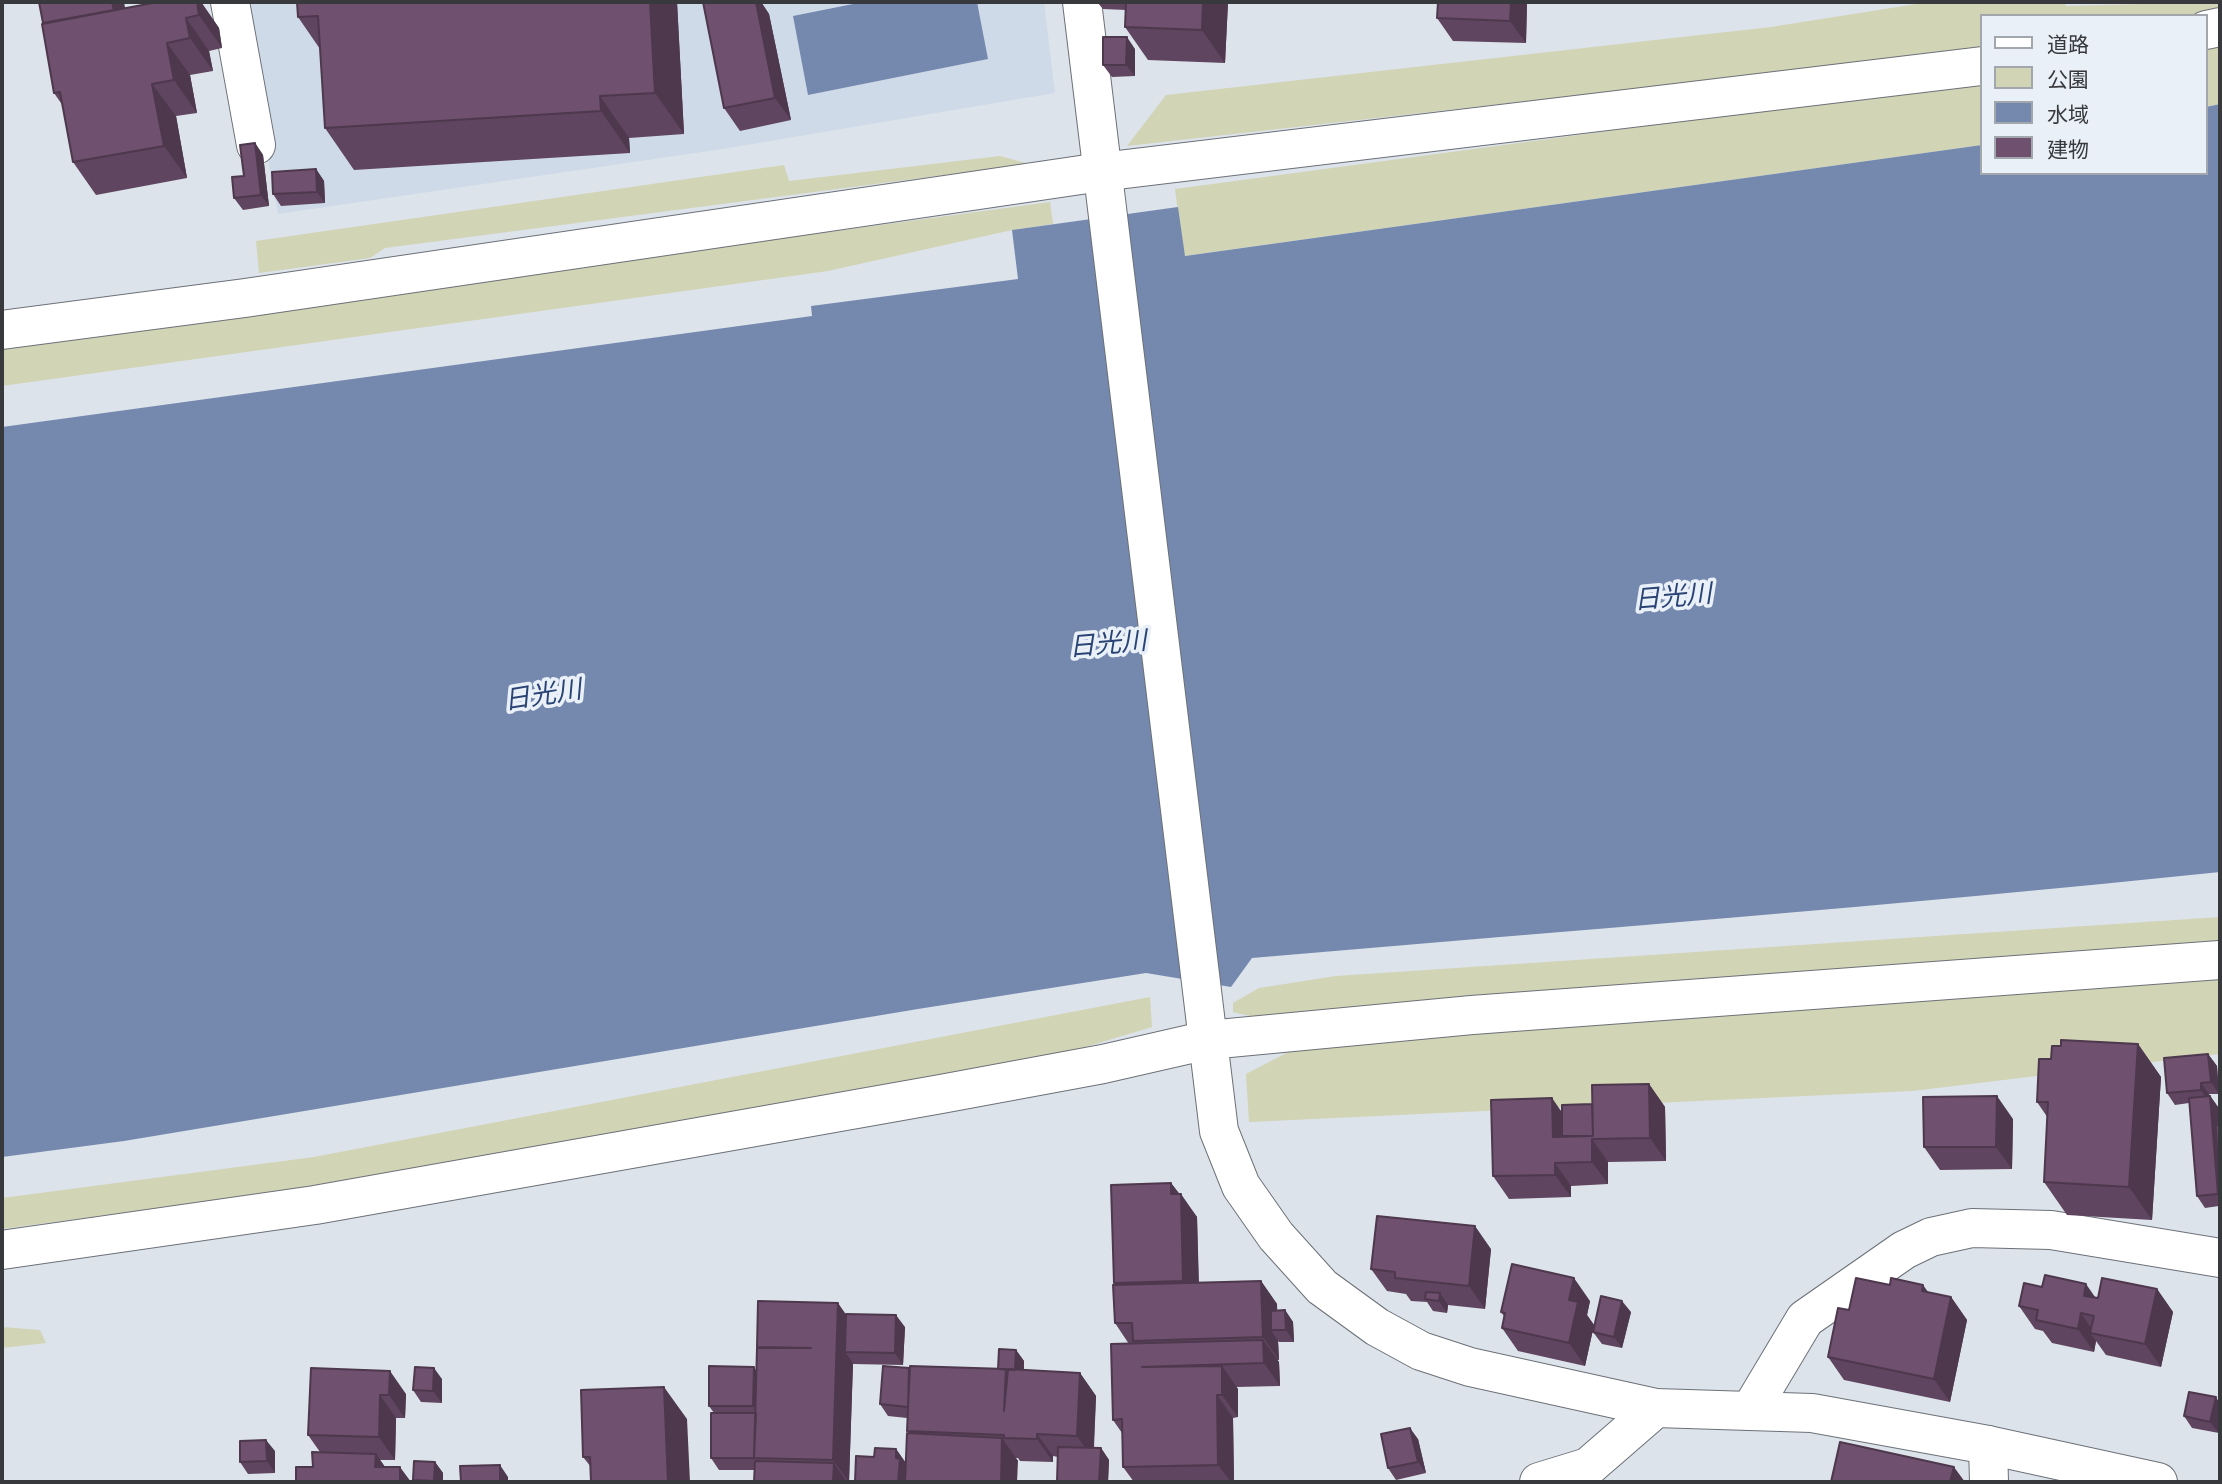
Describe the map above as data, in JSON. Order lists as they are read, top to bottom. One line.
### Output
{"water":["日光川"],"legend":["道路","公園","水域","建物"]}
